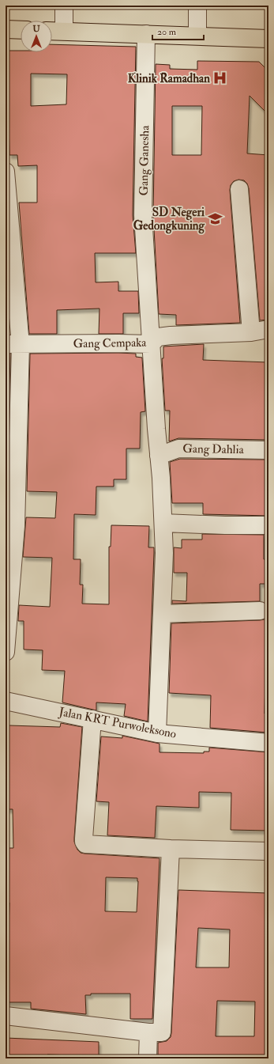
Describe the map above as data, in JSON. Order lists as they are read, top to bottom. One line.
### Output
{"streets":{"street":["Gang Ganesha","Gang Cempaka","Gang Dahlia","Jalan KRT Purwoleksono"]},"crossings":[["Gang Ganesha","Gang Cempaka"],["Gang Ganesha","Gang Dahlia"],["Gang Ganesha","Jalan KRT Purwoleksono"]],"places":{"hospital":["Klinik Ramadhan"],"school or university":["SD Negeri Gedongkuning"]},"scale_bar":"20 m","north":"top"}
